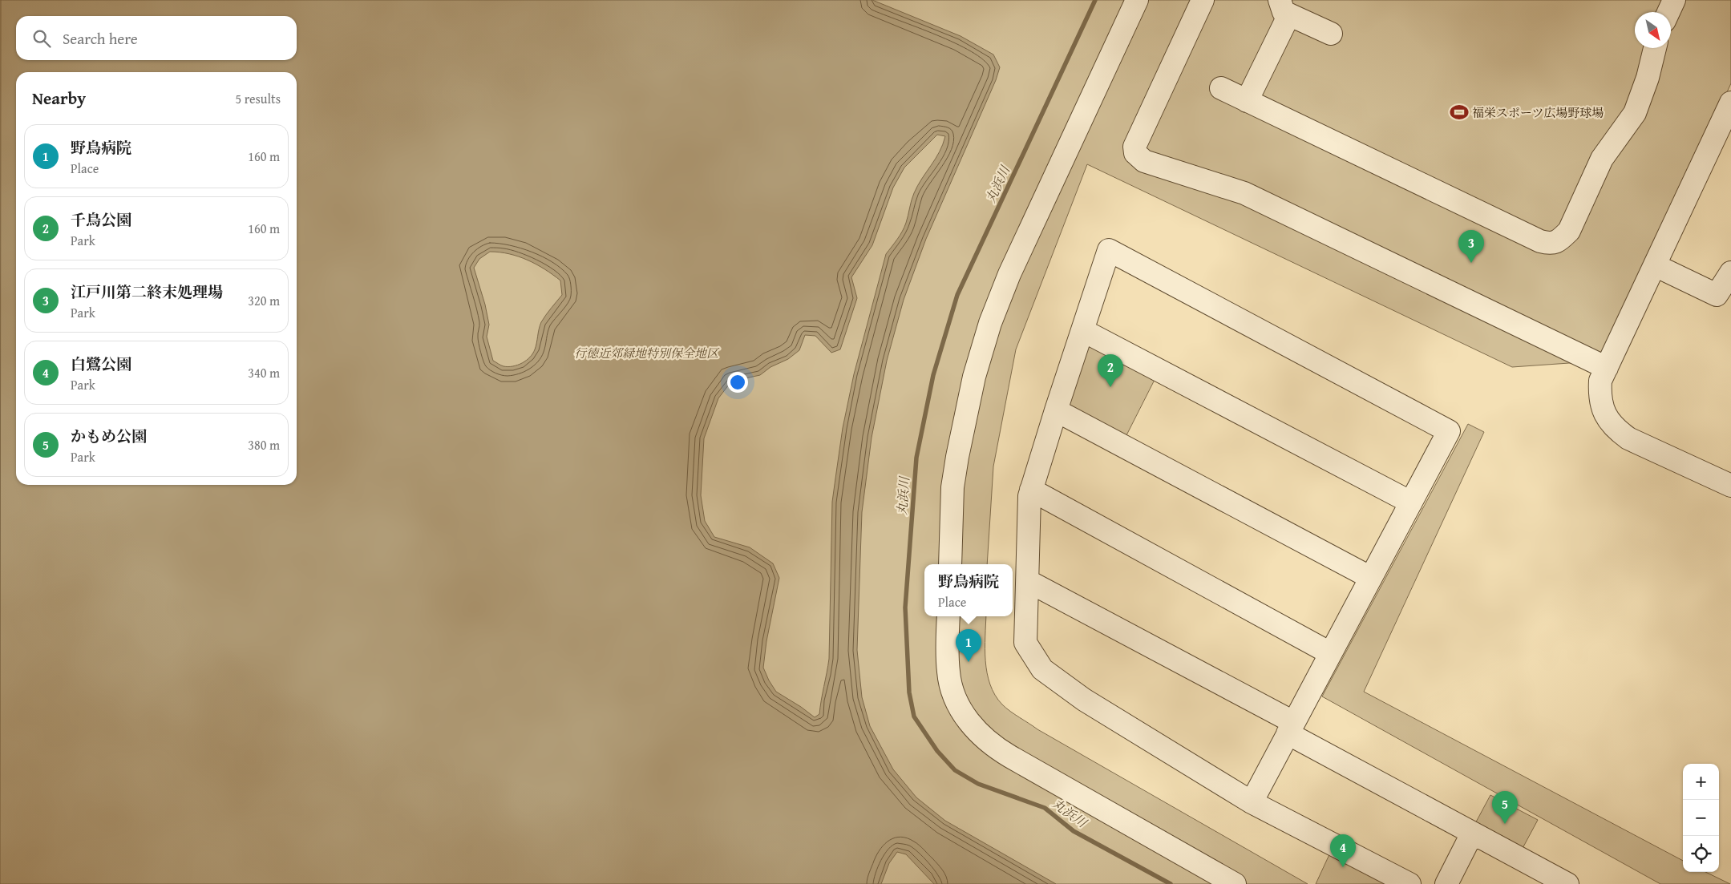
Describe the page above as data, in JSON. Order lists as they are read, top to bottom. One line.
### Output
{"water":["丸浜川"],"parks":["行徳近郊緑地特別保全地区"],"places":{"sports":["福栄スポーツ広場野球場"]},"north":"bottom right","page":{"search":"Search here","heading":["Nearby","5 results"],"list":[{"mark":"1","name":"野鳥病院","note":"Place","value":"160 m"},{"mark":"2","name":"千鳥公園","note":"Park","value":"160 m"},{"mark":"3","name":"江戸川第二終末処理場","note":"Park","value":"320 m"},{"mark":"4","name":"白鷺公園","note":"Park","value":"340 m"},{"mark":"5","name":"かもめ公園","note":"Park","value":"380 m"}],"pins":["3","2","1","5","4"],"popup":["野鳥病院","Place"],"map_buttons":["+","−"]}}
